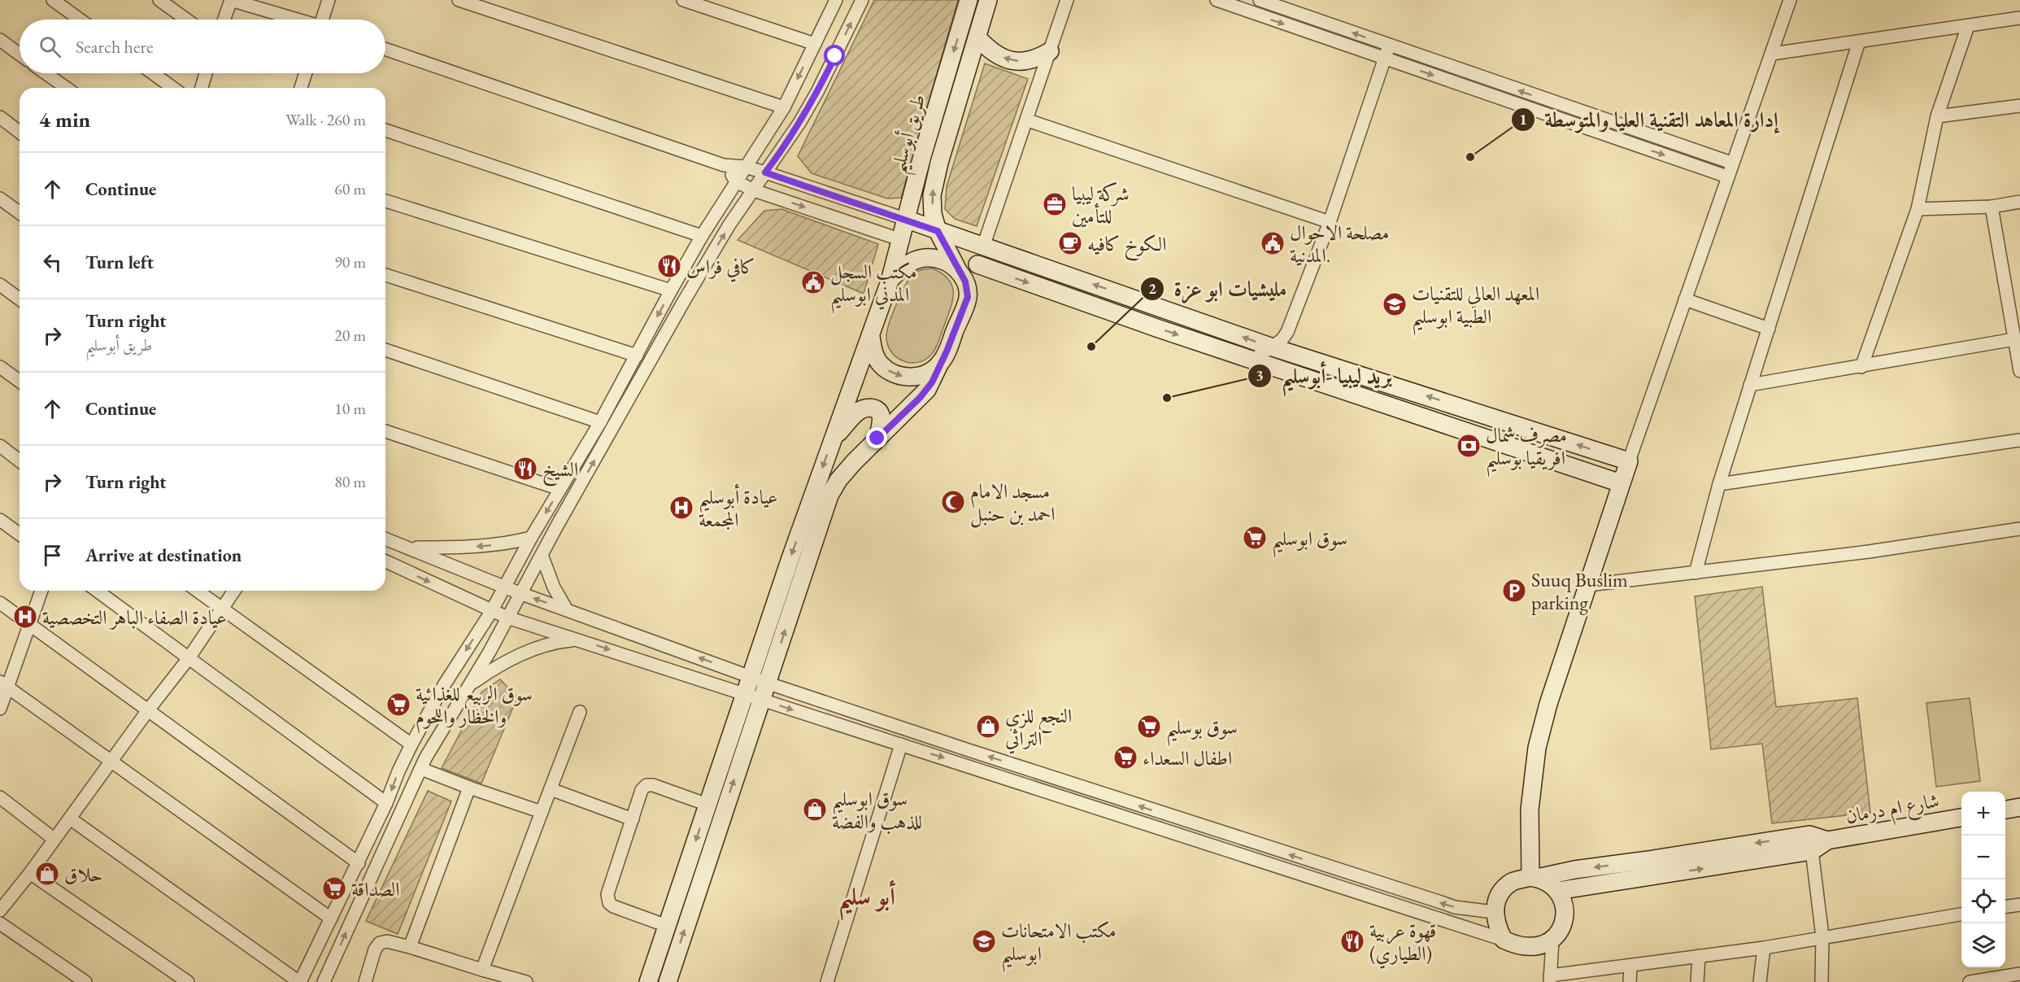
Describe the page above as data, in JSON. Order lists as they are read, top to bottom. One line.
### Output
{"streets":{"street":["طريق أبوسليم","شارع ام درمان"]},"districts":["أبو سليم"],"places":{"other":["إدارة المعاهد التقنية العليا والمتوسطة","مليشيات ابو عزة","بريد ليبيا -أبوسليم"],"office":["شركة ليبيا للتأمين"],"cafe":["الكوخ كافيه"],"public building":["مصلحة الاحوال المدنية.","مكتب السجل المدني ابوسليم"],"restaurant":["كافي فراس","الشيخ","قهوة عربية (الطياري)"],"school or university":["المعهد العالي للتقنيات الطبية ابوسليم","مكتب الامتحانات ابوسليم"],"bank":["مصرف شمال افريقيا بوسليم"],"mosque":["مسجد الامام احمد بن حنبل"],"hospital":["عيادة أبوسليم المجمعة","عيادة الصفاء الباهر التخصصية"],"supermarket":["سوق ابوسليم","سوق الربيع للغذائية والخظار واللحوم","سوق بوسليم","اطفال السعداء","الصداقة"],"parking":["Suuq Buslim parking"],"shop":["النجع للزي التراثي","سوق ابوسليم للذهب والفضة","حلاق"]},"page":{"search":"Search here","heading":["4 min","Walk · 260 m"],"list":[["Continue","60 m"],["Turn left","90 m"],["Turn right","طريق أبوسليم","20 m"],["Continue","10 m"],["Turn right","80 m"],"Arrive at destination"],"map_buttons":["+","−"]}}
